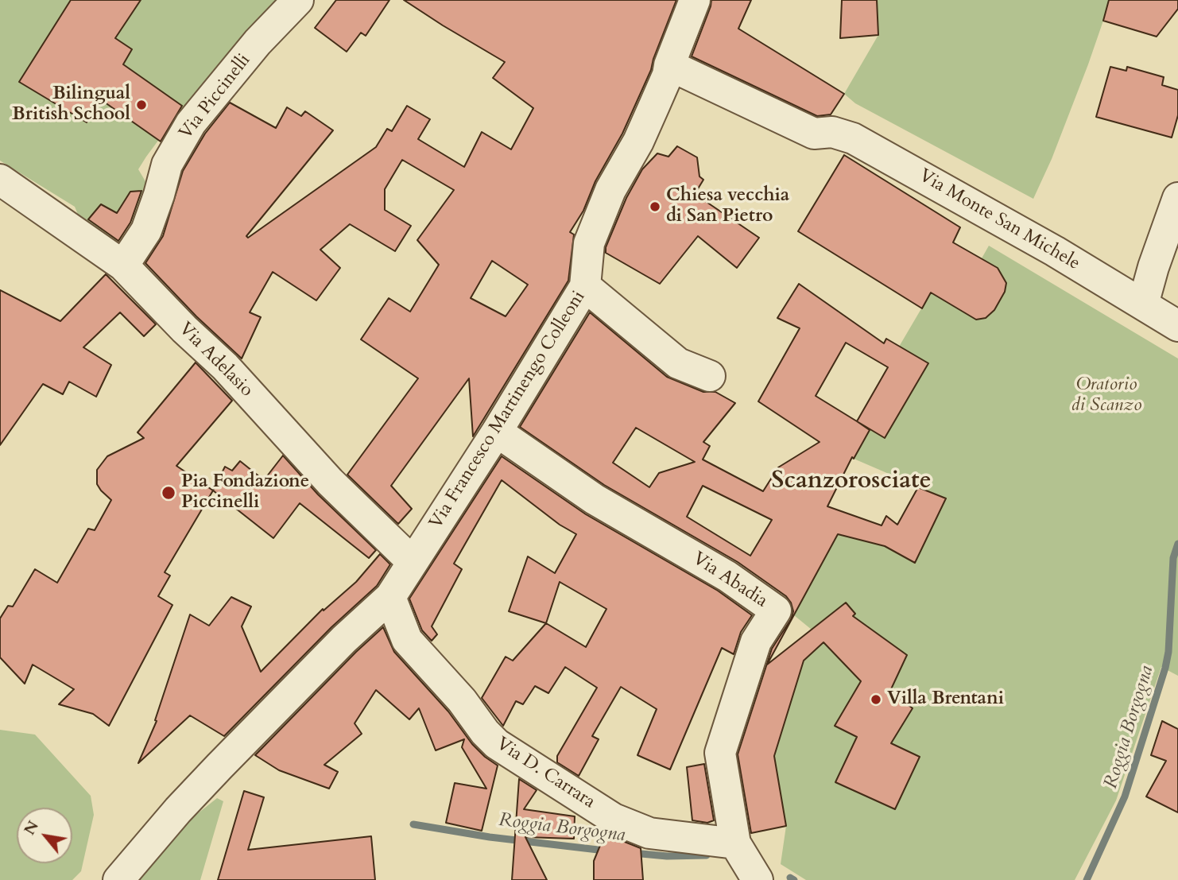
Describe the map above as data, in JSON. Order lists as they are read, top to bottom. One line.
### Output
{"streets":{"street":["Via Piccinelli","Via Monte San Michele","Via Adelasio","Via Francesco Martinengo Colleoni","Via Abadia","Via D. Carrara"]},"crossings":[["Via Piccinelli","Via Adelasio"],["Via Monte San Michele","Via Francesco Martinengo Colleoni"],["Via Adelasio","Via Francesco Martinengo Colleoni"],["Via Francesco Martinengo Colleoni","Via Abadia"],["Via Francesco Martinengo Colleoni","Via D. Carrara"],["Via Abadia","Via D. Carrara"]],"districts":["Scanzorosciate"],"water":["Roggia Borgogna"],"parks":["Oratorio di Scanzo"],"places":["Bilingual British School","Chiesa vecchia di San Pietro","Pia Fondazione Piccinelli","Villa Brentani"],"north":"top left"}
